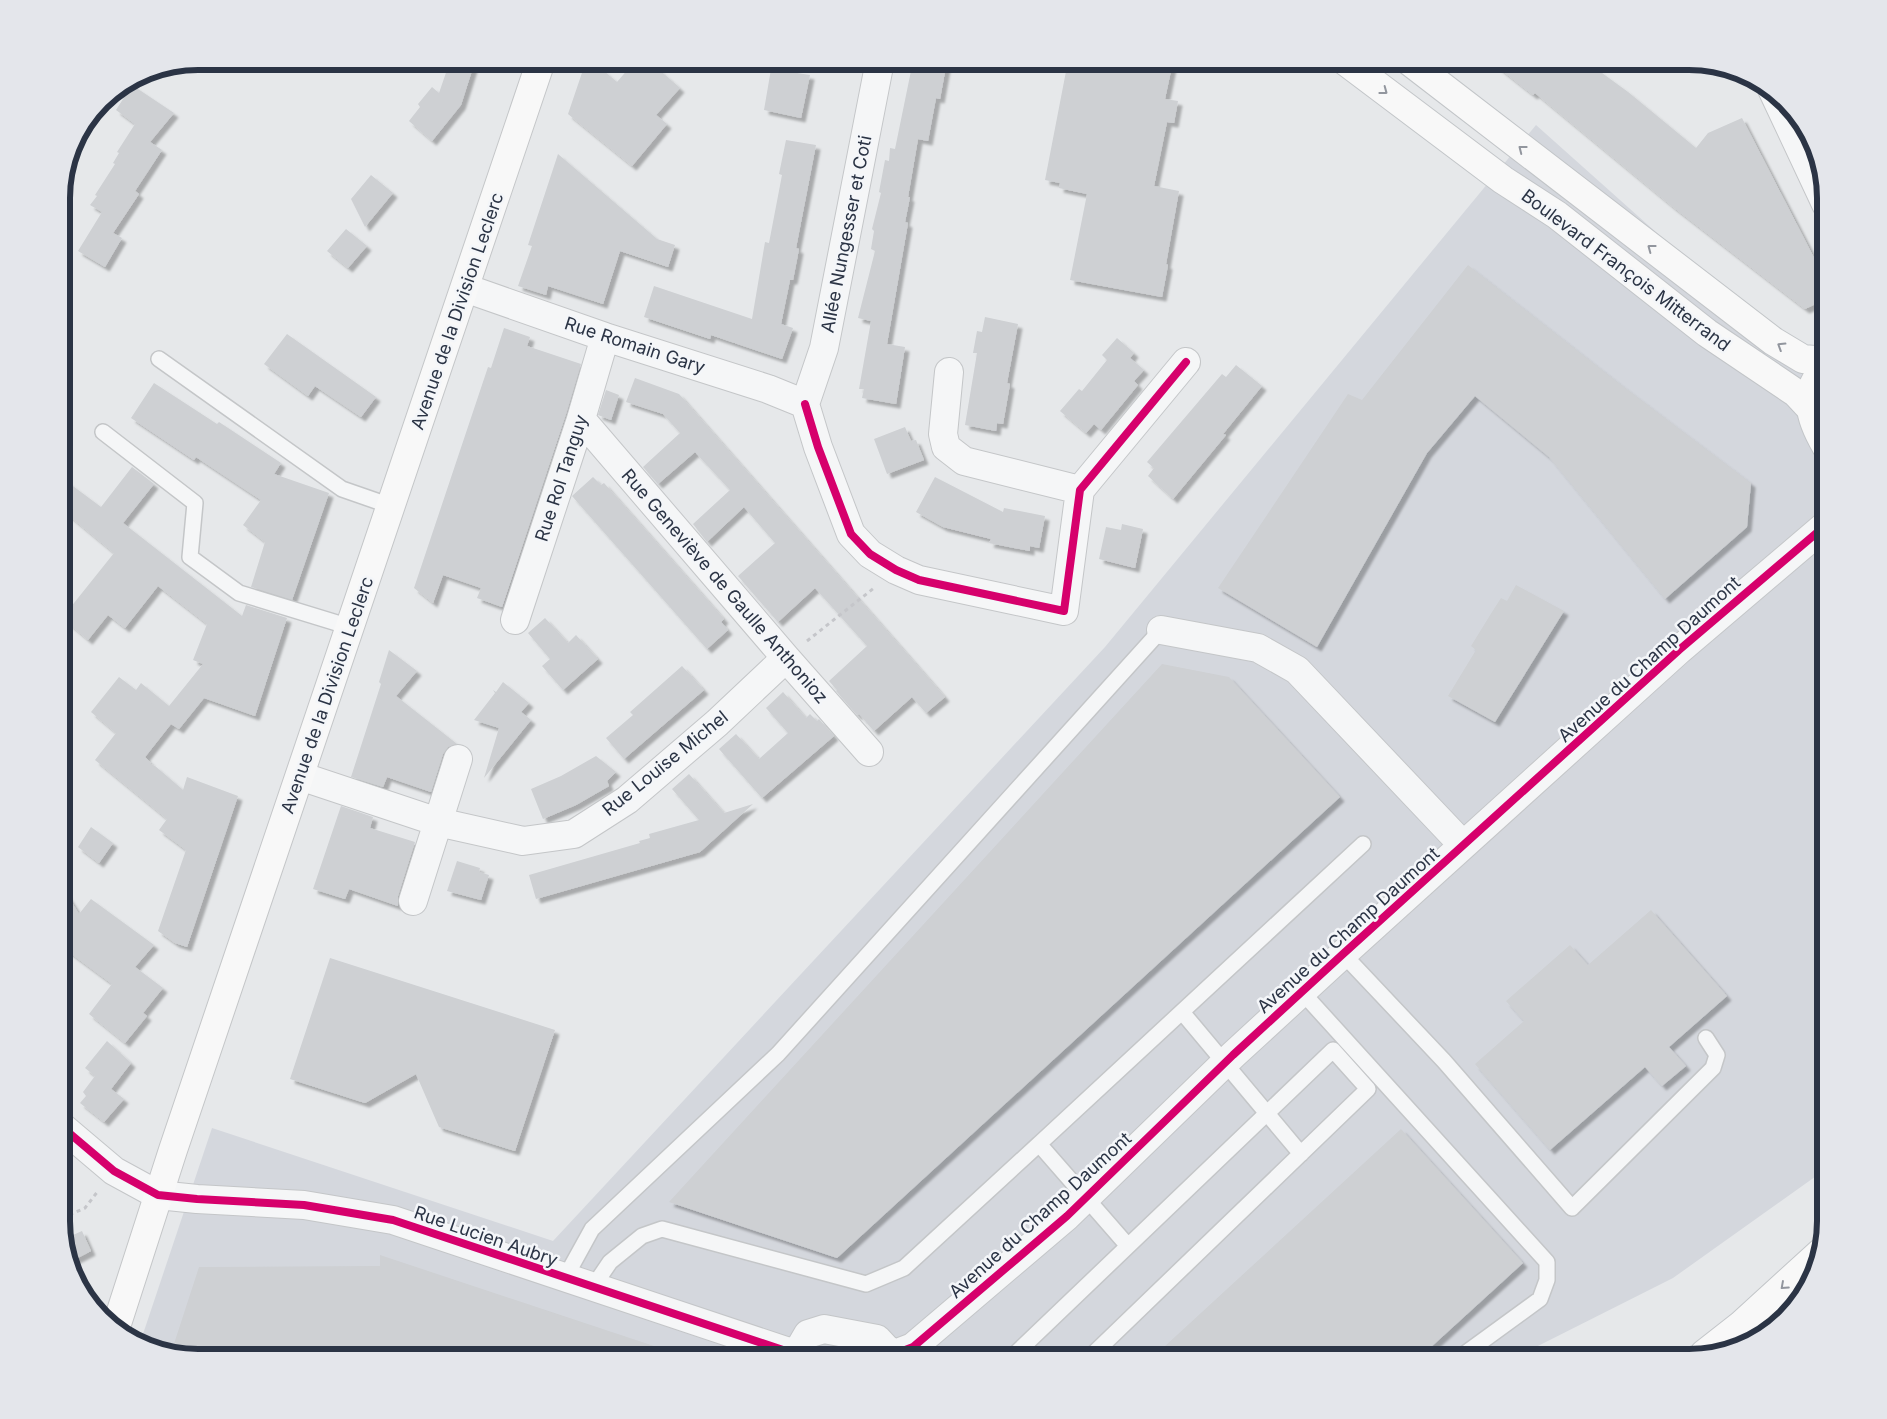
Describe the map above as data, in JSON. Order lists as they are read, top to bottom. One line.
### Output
{"streets":{"main road":["Boulevard François Mitterrand","Avenue de la Division Leclerc"],"street":["Allée Nungesser et Coti","Rue Romain Gary","Rue Rol Tanguy","Rue Geneviève de Gaulle Anthonioz","Avenue du Champ Daumont","Rue Louise Michel","Rue Lucien Aubry"]},"crossings":[["Allée Nungesser et Coti","Rue Romain Gary"],["Avenue de la Division Leclerc","Rue Romain Gary"],["Avenue de la Division Leclerc","Rue Louise Michel"],["Avenue de la Division Leclerc","Rue Lucien Aubry"],["Rue Romain Gary","Rue Rol Tanguy"],["Rue Rol Tanguy","Rue Geneviève de Gaulle Anthonioz"],["Rue Geneviève de Gaulle Anthonioz","Rue Louise Michel"]]}
